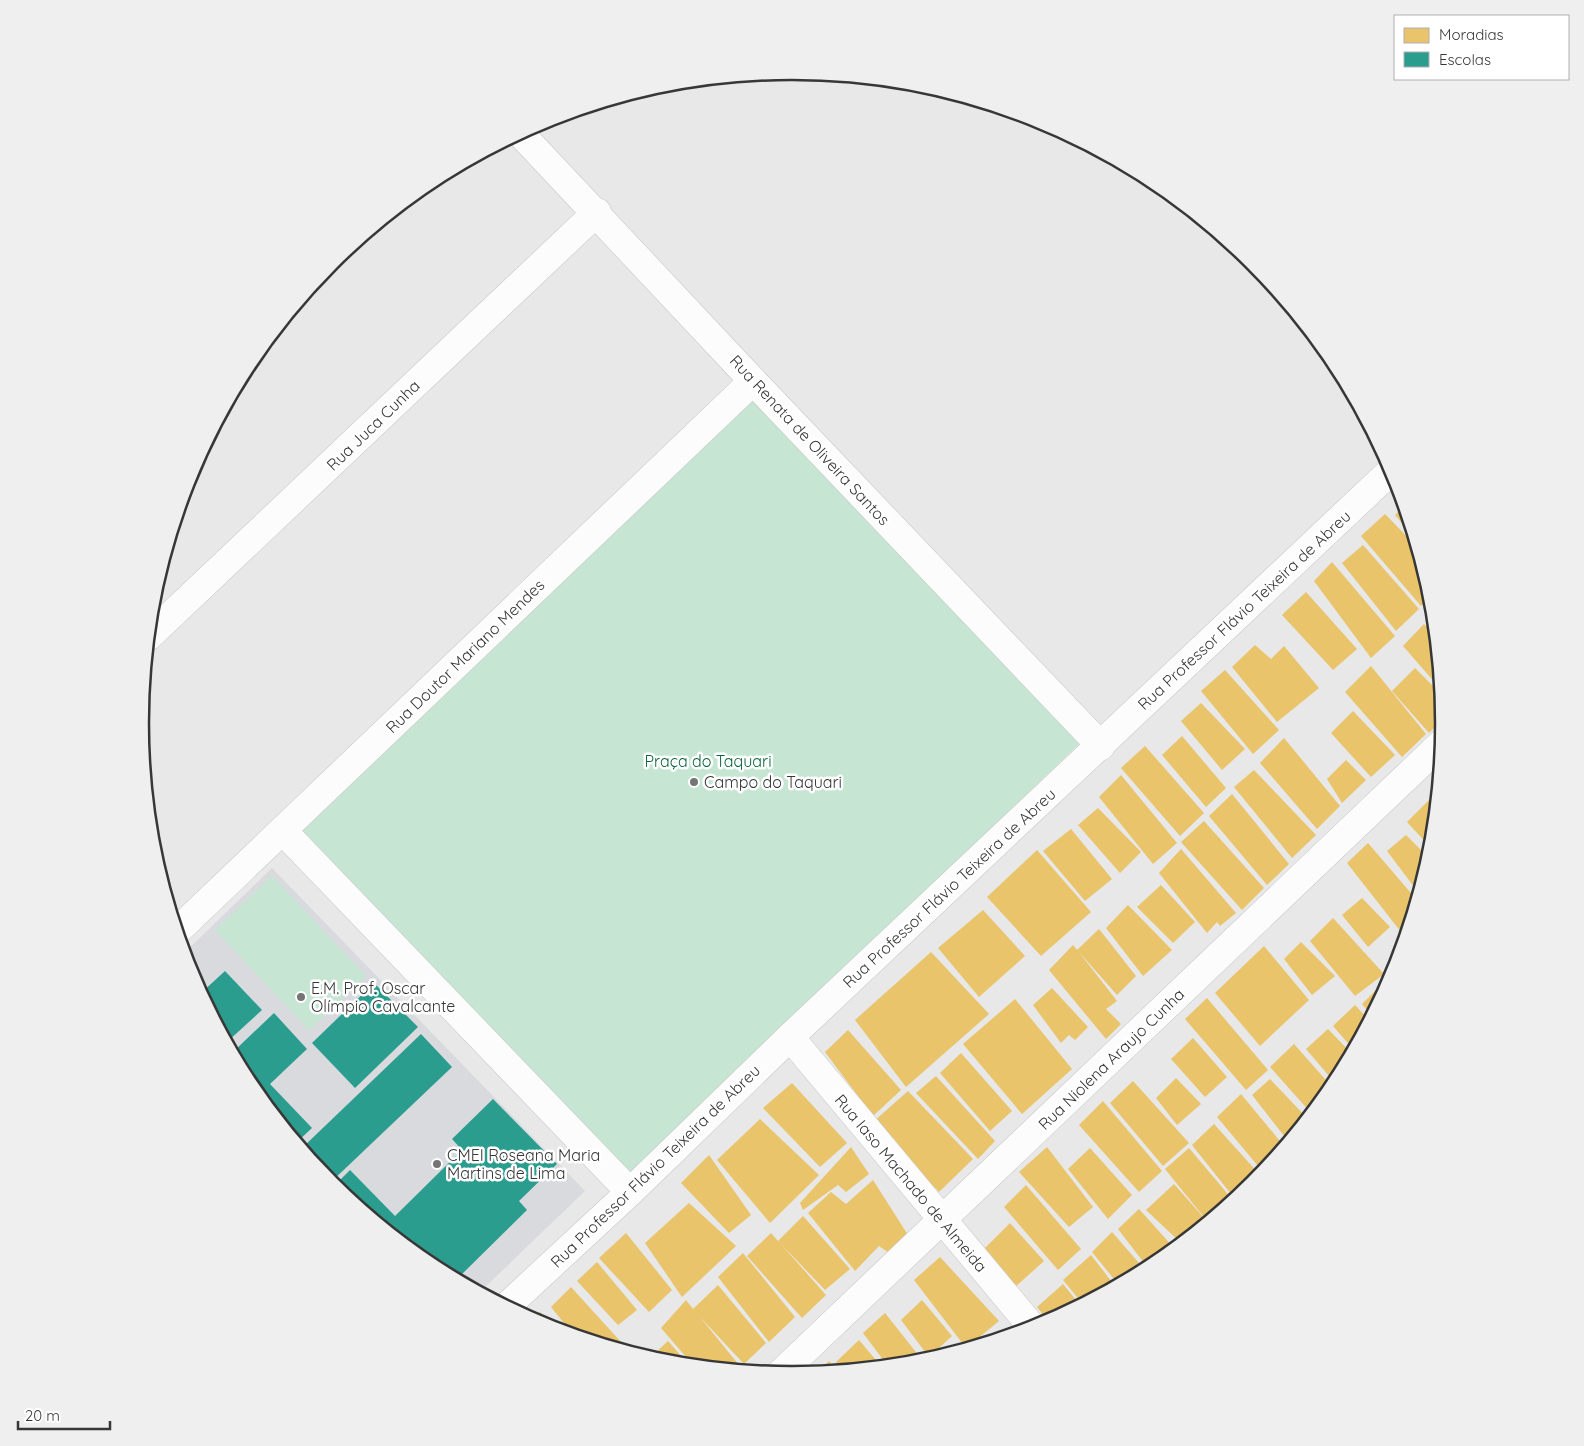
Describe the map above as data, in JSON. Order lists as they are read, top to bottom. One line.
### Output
{"streets":{"street":["Rua Juca Cunha","Rua Renata de Oliveira Santos","Rua Professor Flávio Teixeira de Abreu","Rua Doutor Mariano Mendes","Rua Niolena Araujo Cunha","Rua Iaso Machado de Almeida"]},"crossings":[["Rua Juca Cunha","Rua Renata de Oliveira Santos"],["Rua Renata de Oliveira Santos","Rua Professor Flávio Teixeira de Abreu"],["Rua Renata de Oliveira Santos","Rua Doutor Mariano Mendes"],["Rua Professor Flávio Teixeira de Abreu","Rua Iaso Machado de Almeida"],["Rua Niolena Araujo Cunha","Rua Iaso Machado de Almeida"]],"parks":["Praça do Taquari"],"places":["Campo do Taquari","E.M. Prof. Oscar Olímpio Cavalcante","CMEI Roseana Maria Martins de Lima"],"legend":["Moradias","Escolas"],"scale_bar":"20 m"}
